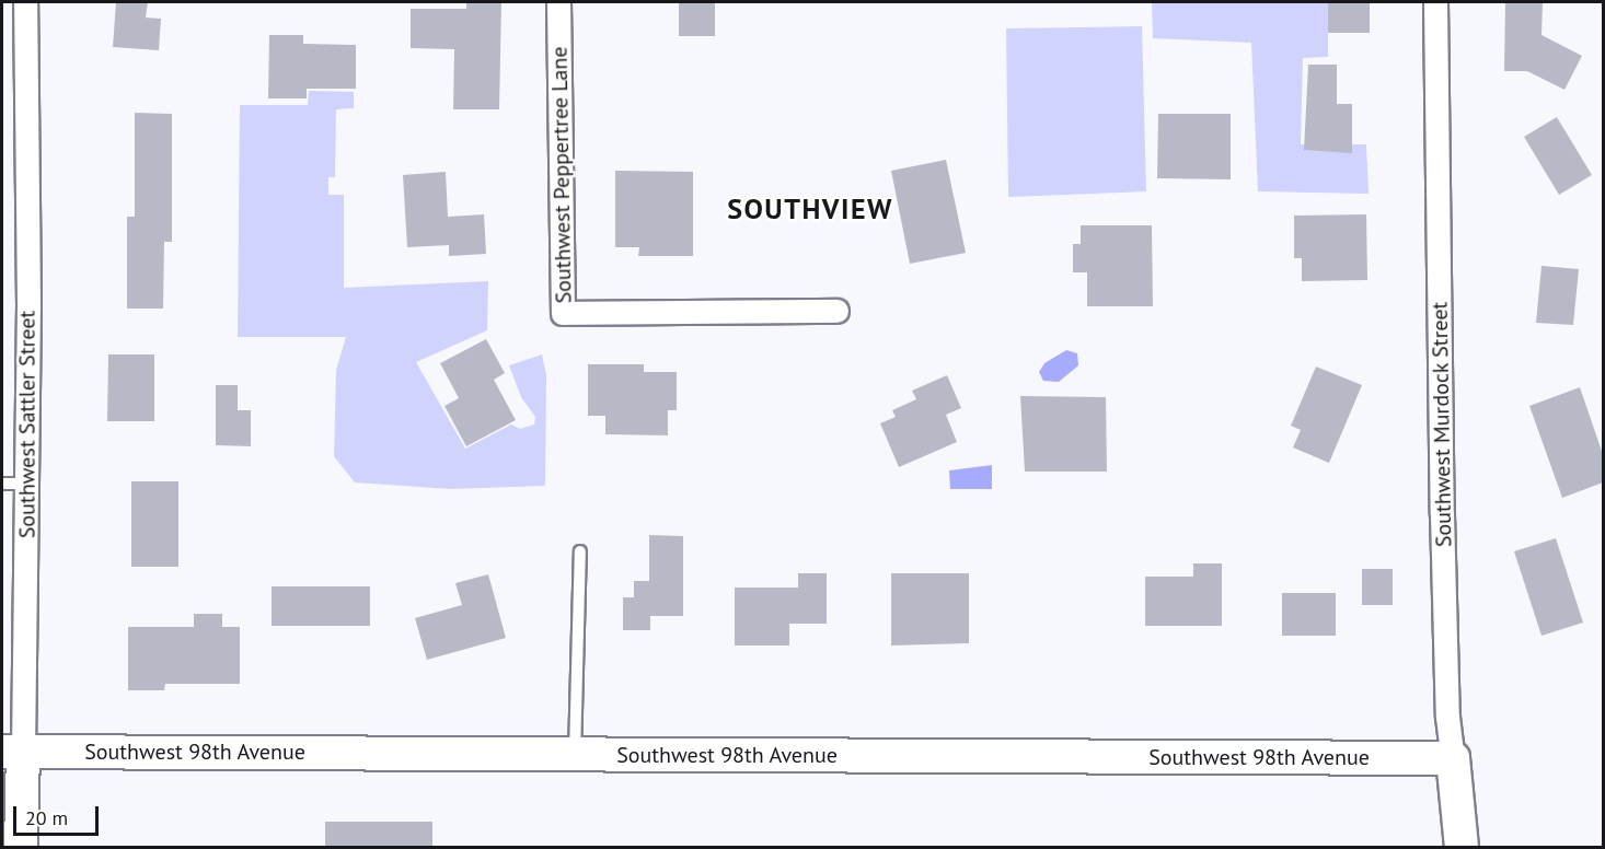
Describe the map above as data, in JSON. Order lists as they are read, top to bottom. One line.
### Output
{"streets":{"street":["Southwest Peppertree Lane","Southwest Sattler Street","Southwest Murdock Street","Southwest 98th Avenue"]},"crossings":[["Southwest Sattler Street","Southwest 98th Avenue"],["Southwest Murdock Street","Southwest 98th Avenue"]],"districts":["SOUTHVIEW"],"scale_bar":"20 m"}
